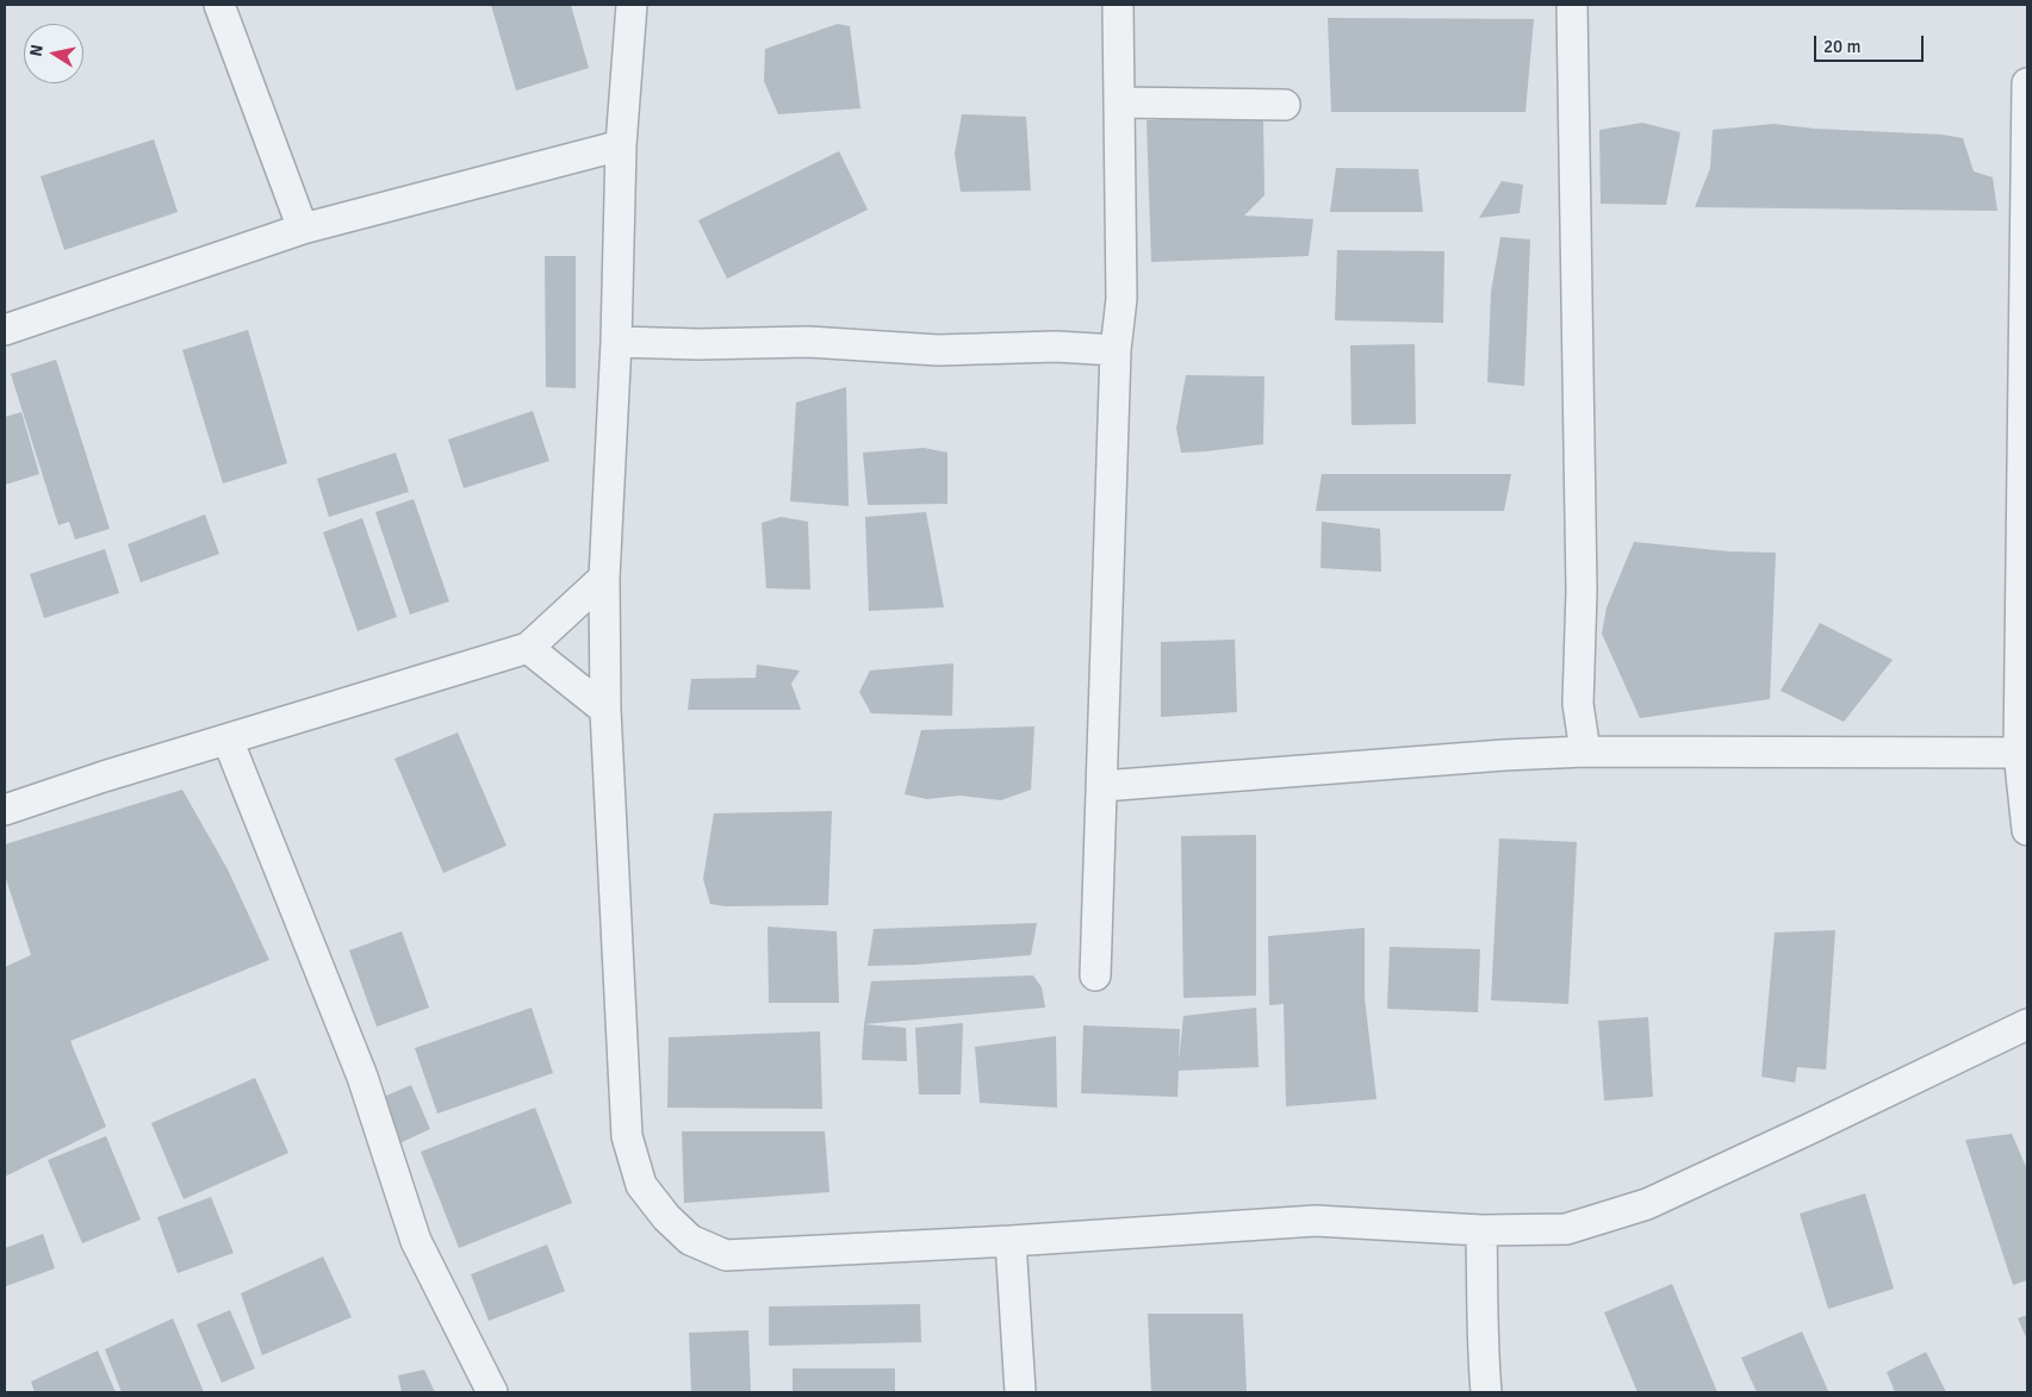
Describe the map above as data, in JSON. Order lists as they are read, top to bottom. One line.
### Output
{"scale_bar":"20 m","north":"left"}
